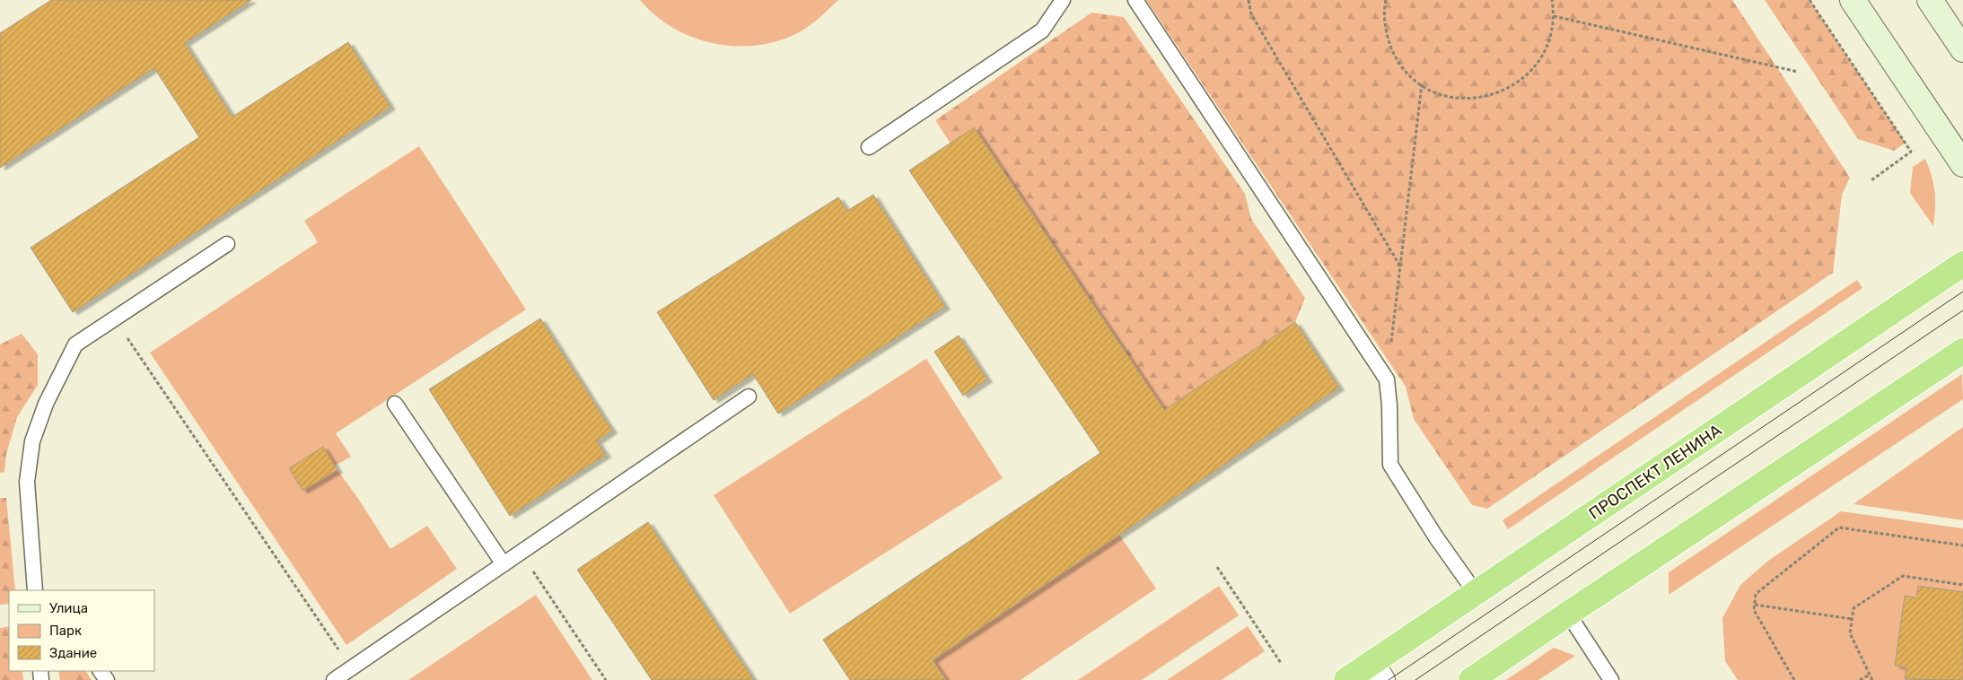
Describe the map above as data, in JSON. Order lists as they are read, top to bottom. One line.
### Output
{"streets":{"highway":["ПРОСПЕКТ ЛЕНИНА"]},"legend":["Улица","Парк","Здание"]}
